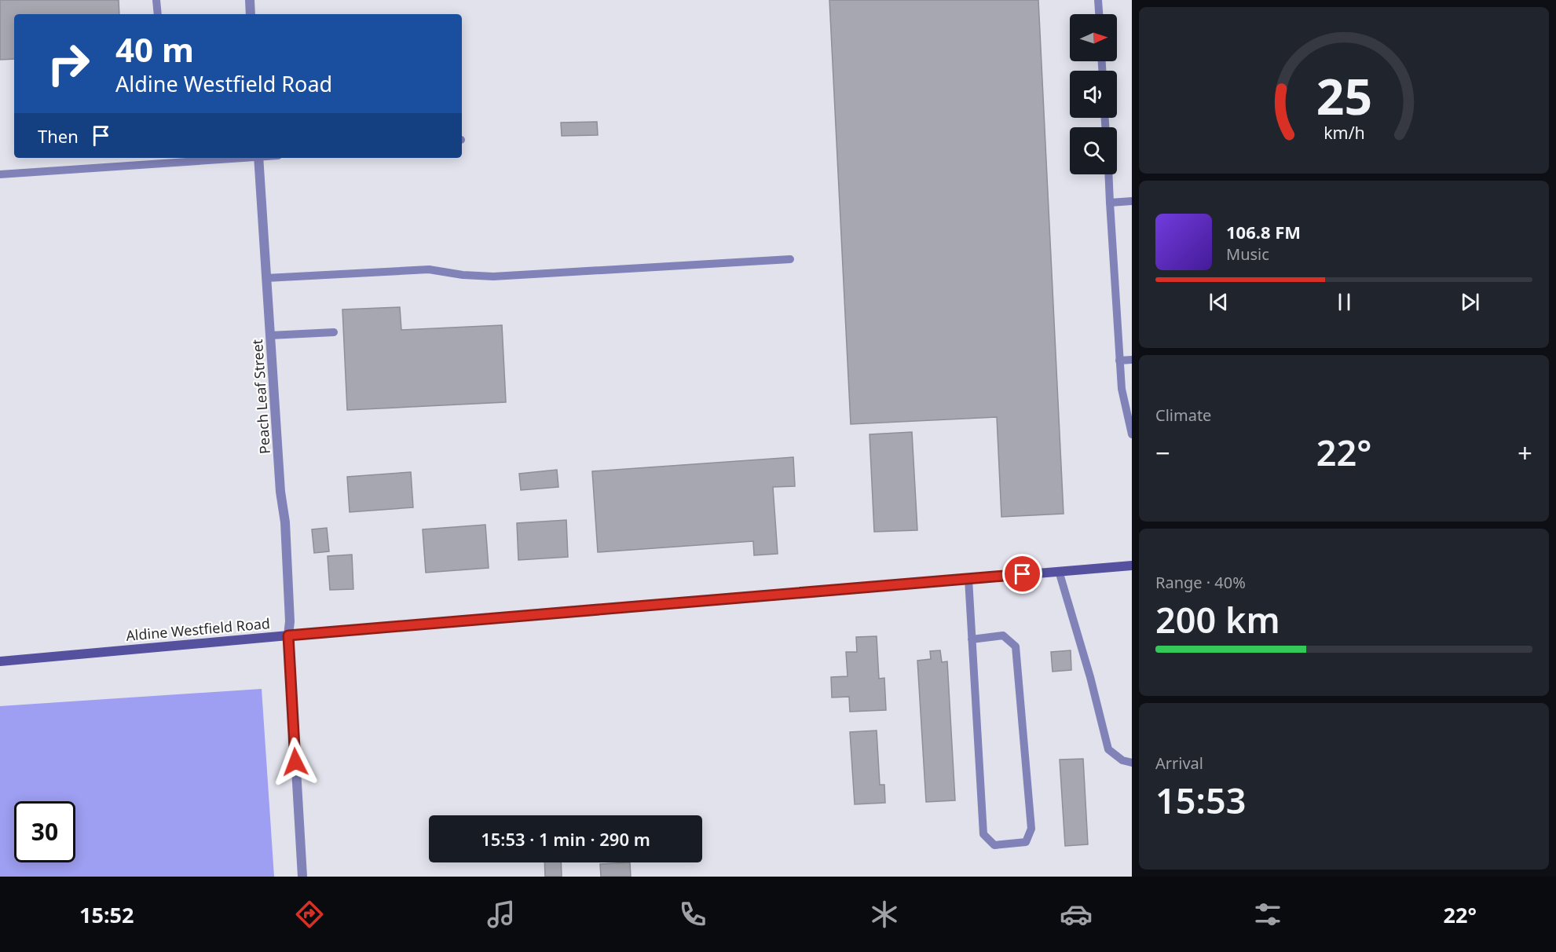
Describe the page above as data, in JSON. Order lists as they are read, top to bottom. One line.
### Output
{"streets":{"main road":["Aldine Westfield Road"],"street":["Peach Leaf Street"]},"crossings":[["Peach Leaf Street","Aldine Westfield Road"]],"north":"right","page":{"turn":["40 m","Aldine Westfield Road"],"then":"Then","song":["106.8 FM","Music"],"tile":["Climate",["Range · 40%","200 km"],["Arrival","15:53"]],"heat":["−","22°","+"],"limit":"30","trip":"15:53 · 1 min · 290 m","tabs":["15:52","22°"],"gauge":["25","km/h"]}}
